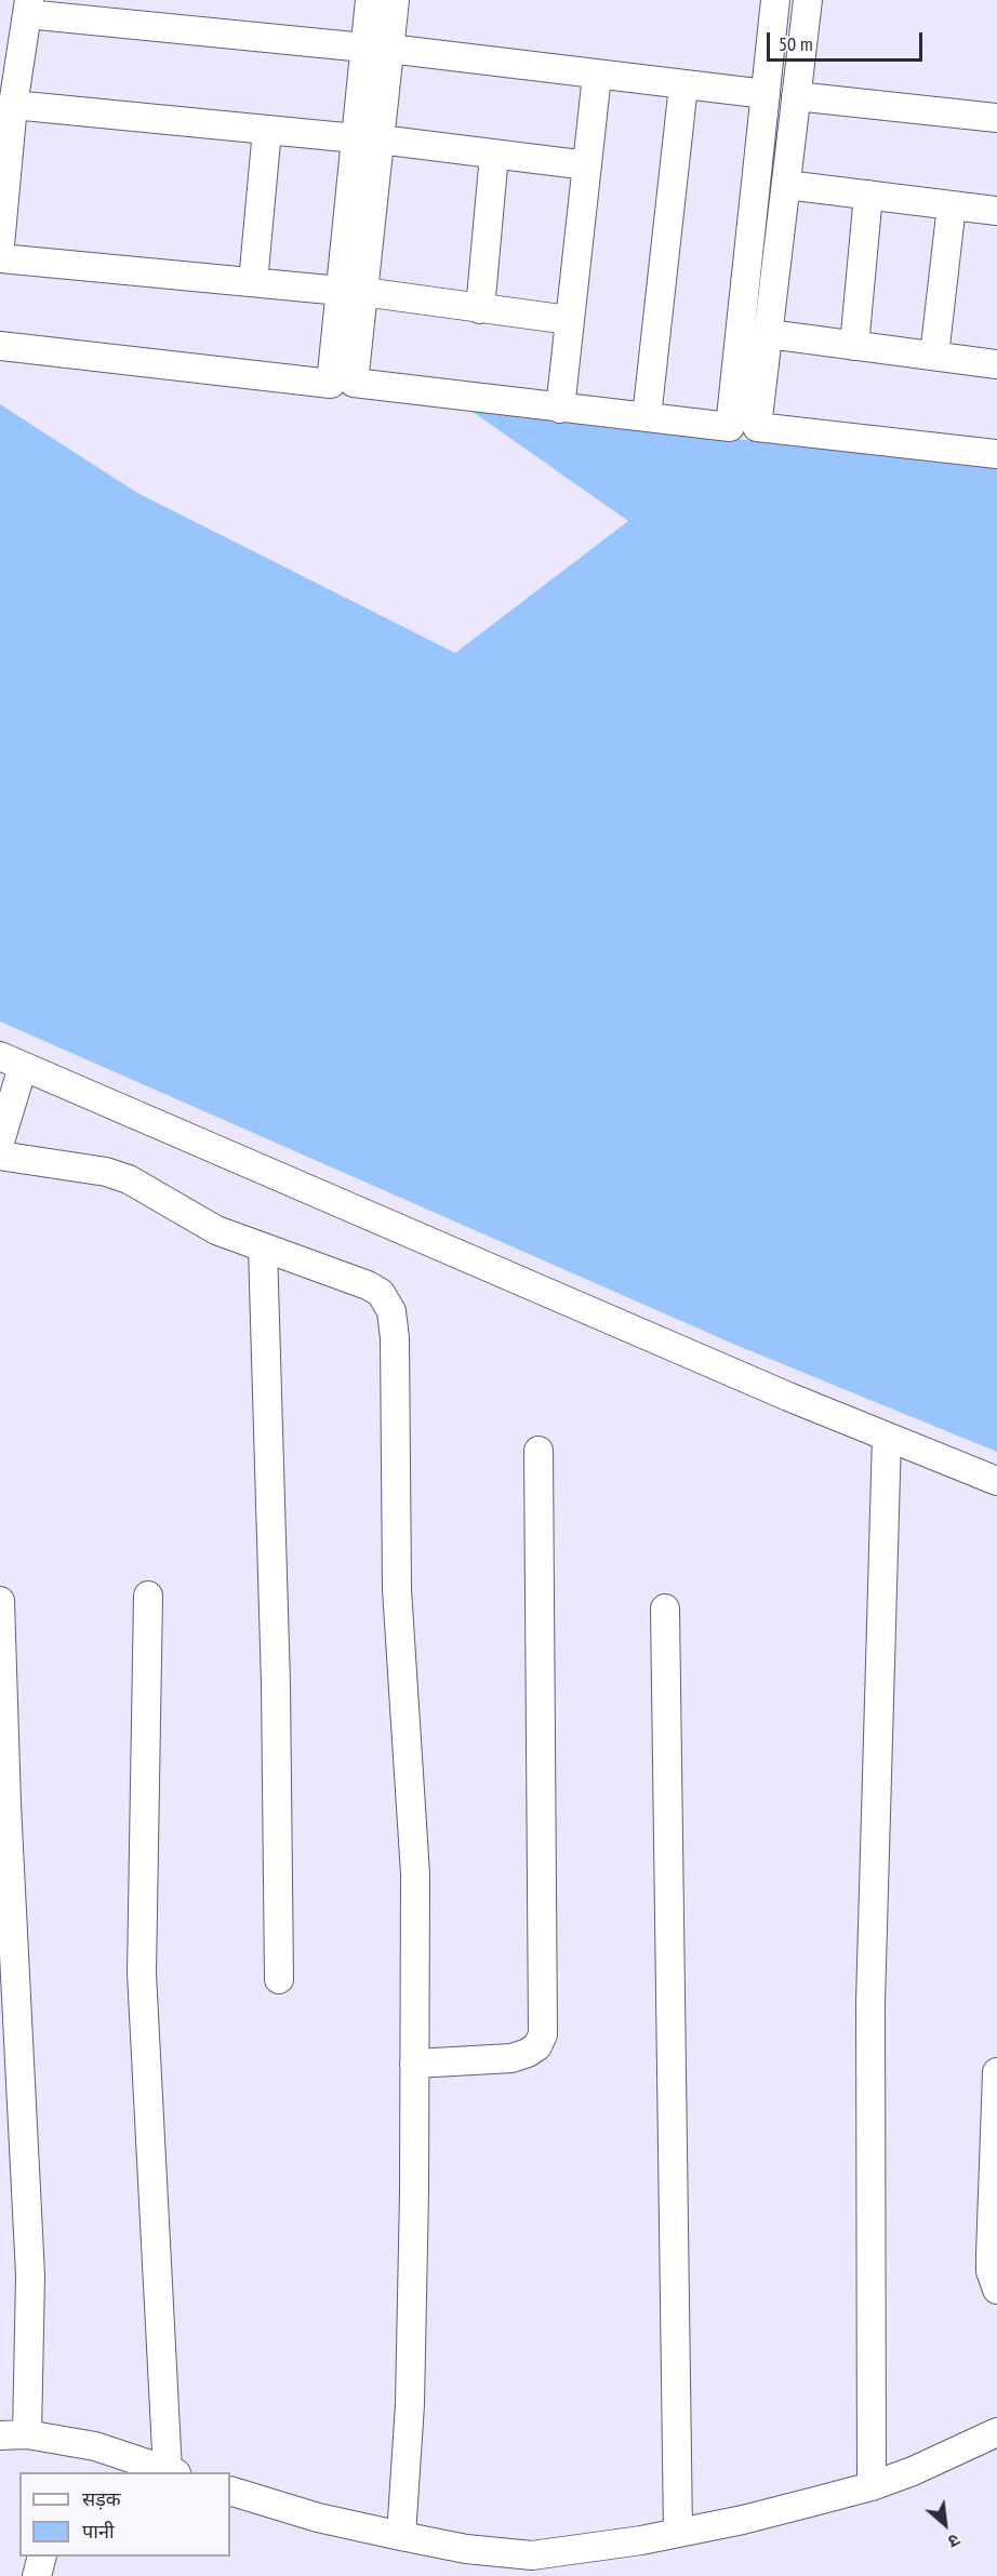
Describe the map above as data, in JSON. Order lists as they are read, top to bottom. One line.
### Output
{"legend":["सड़क","पानी"],"scale_bar":"50 m","north":"bottom right"}
